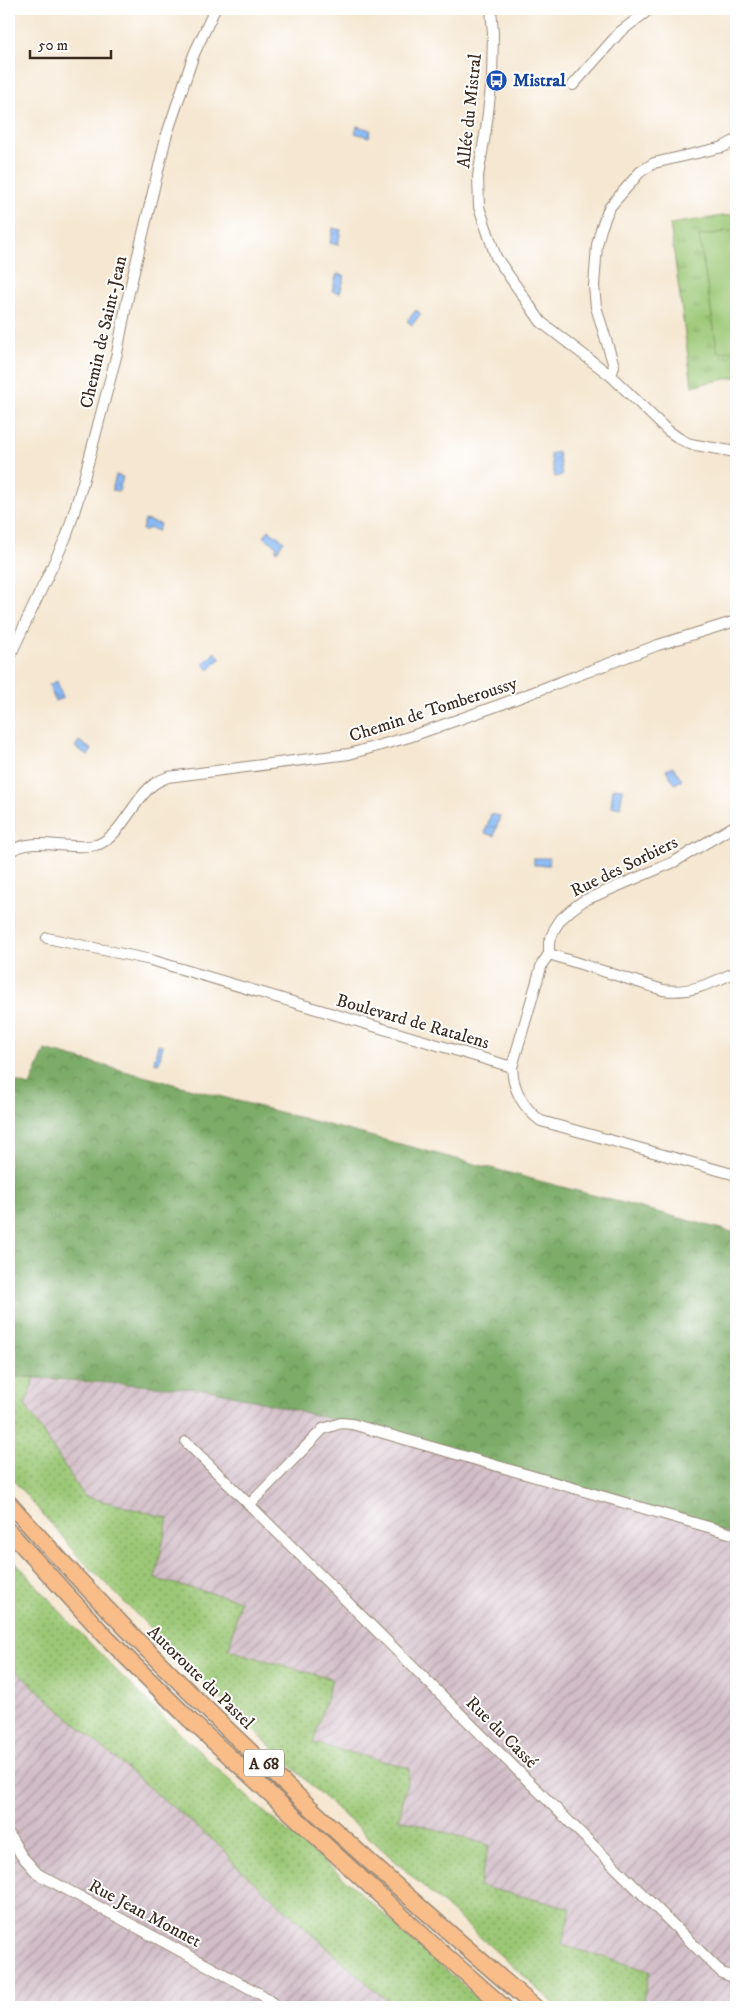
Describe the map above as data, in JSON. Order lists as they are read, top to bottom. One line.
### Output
{"streets":{"highway":["Autoroute du Pastel","A 68"],"street":["Allée du Mistral","Chemin de Saint-Jean","Chemin de Tomberoussy","Rue des Sorbiers","Boulevard de Ratalens","Rue du Cassé","Rue Jean Monnet"]},"crossings":[["Rue des Sorbiers","Boulevard de Ratalens"]],"places":{"bus stop":["Mistral"]},"scale_bar":"50 m"}
